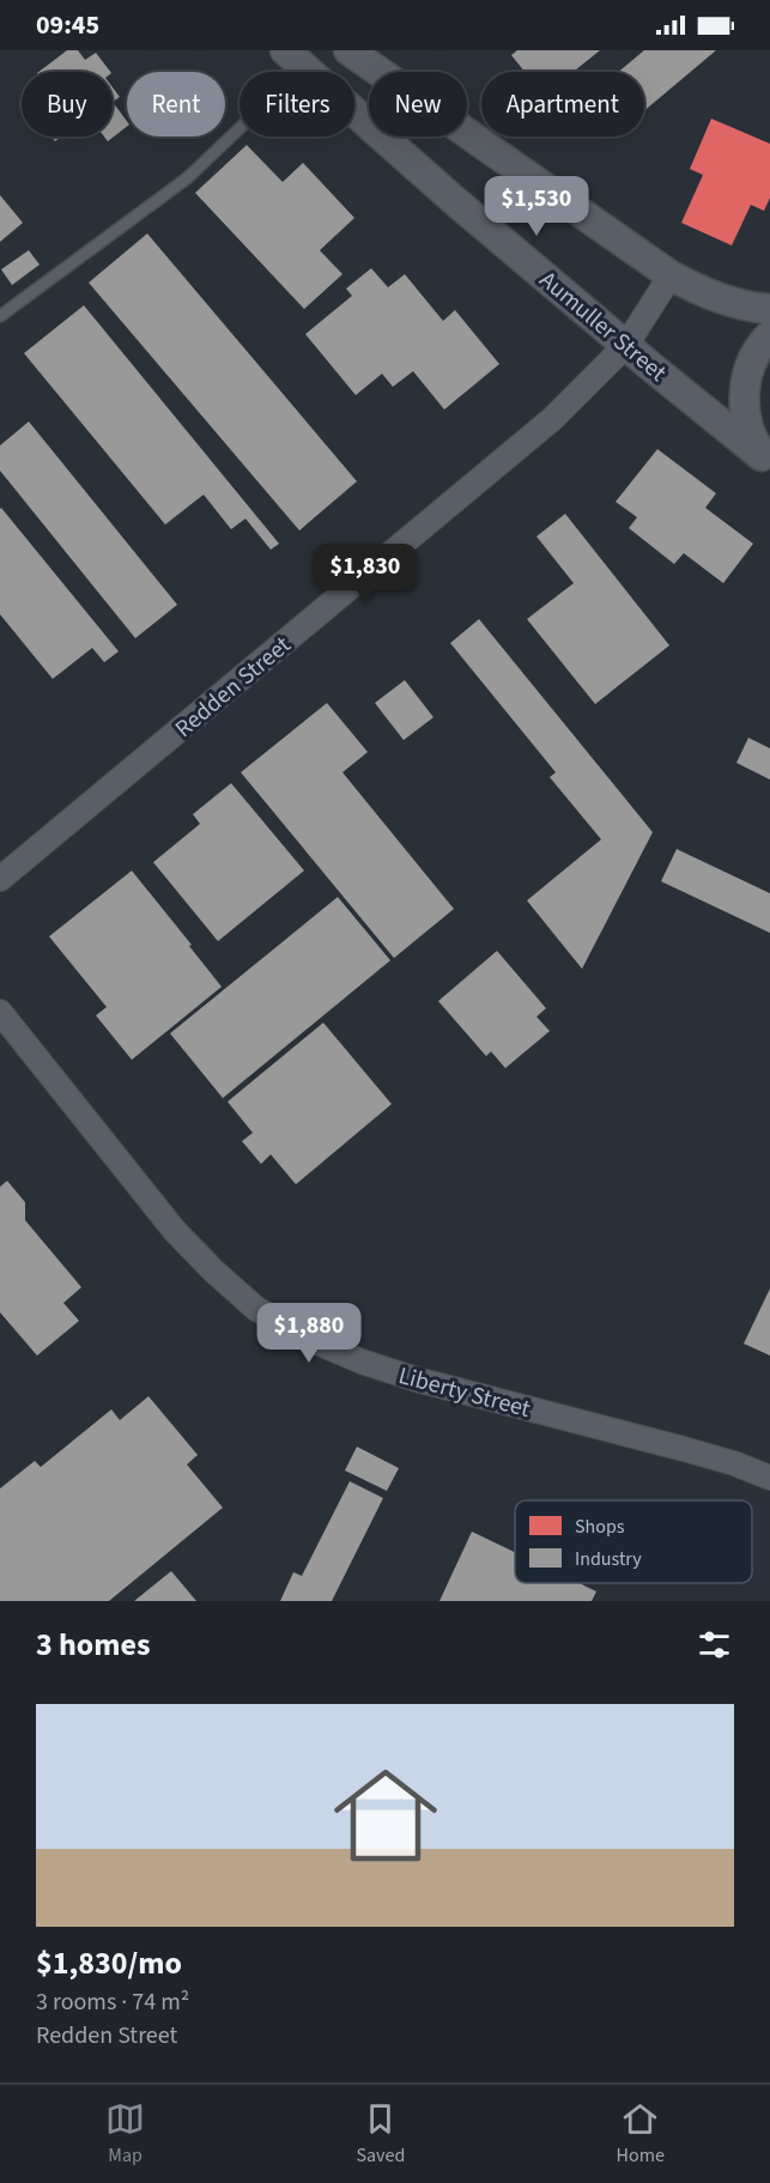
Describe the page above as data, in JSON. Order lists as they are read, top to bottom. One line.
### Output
{"streets":{"street":["Aumuller Street","Redden Street","Liberty Street"]},"crossings":[["Aumuller Street","Redden Street"]],"legend":["Shops","Industry"],"page":{"status":"09:45","chip":["Buy","Rent","Filters","New","Apartment"],"price":["$1,530","$1,830","$1,880"],"heading":"3 homes","list":[{"name":"$1,830/mo","note":"3 rooms · 74 m² · Redden Street"}],"tabs":["Map","Saved","Home"]}}
